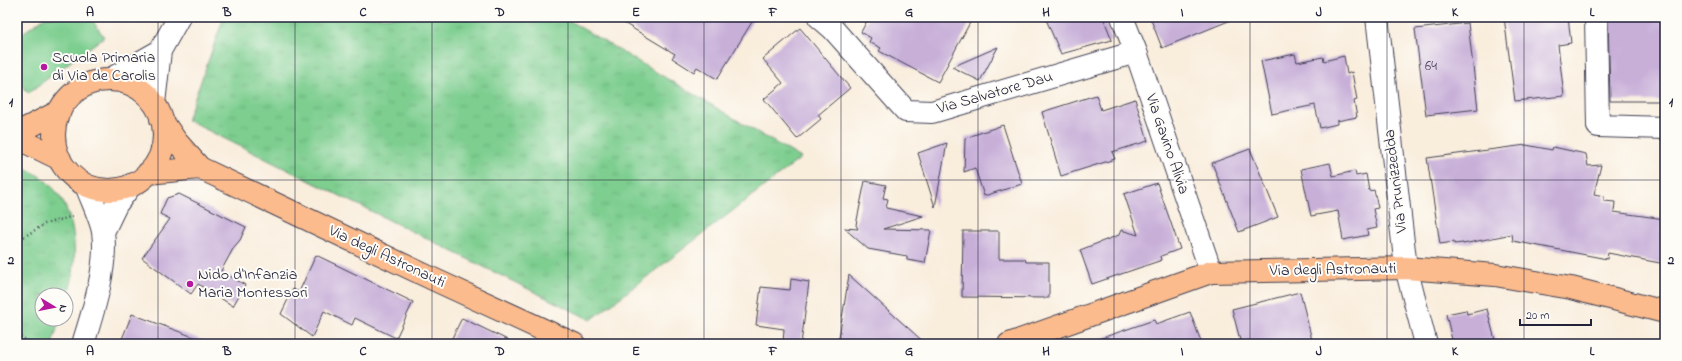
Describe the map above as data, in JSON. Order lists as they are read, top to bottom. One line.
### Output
{"streets":{"main road":["Via degli Astronauti"],"street":["Via Salvatore Dau","Via Gavino Alivia","Via Prunizzedda"]},"crossings":[["Via Salvatore Dau","Via Gavino Alivia"],["Via Gavino Alivia","Via degli Astronauti"],["Via Prunizzedda","Via degli Astronauti"]],"places":["Scuola Primaria di Via de Carolis","Nido d'Infanzia Maria Montessori"],"house_numbers":["64"],"scale_bar":"20 m","north":"right","grid":{"columns":["A","B","C","D","E","F","G","H","I","J","K","L"],"rows":["1","2"]}}
